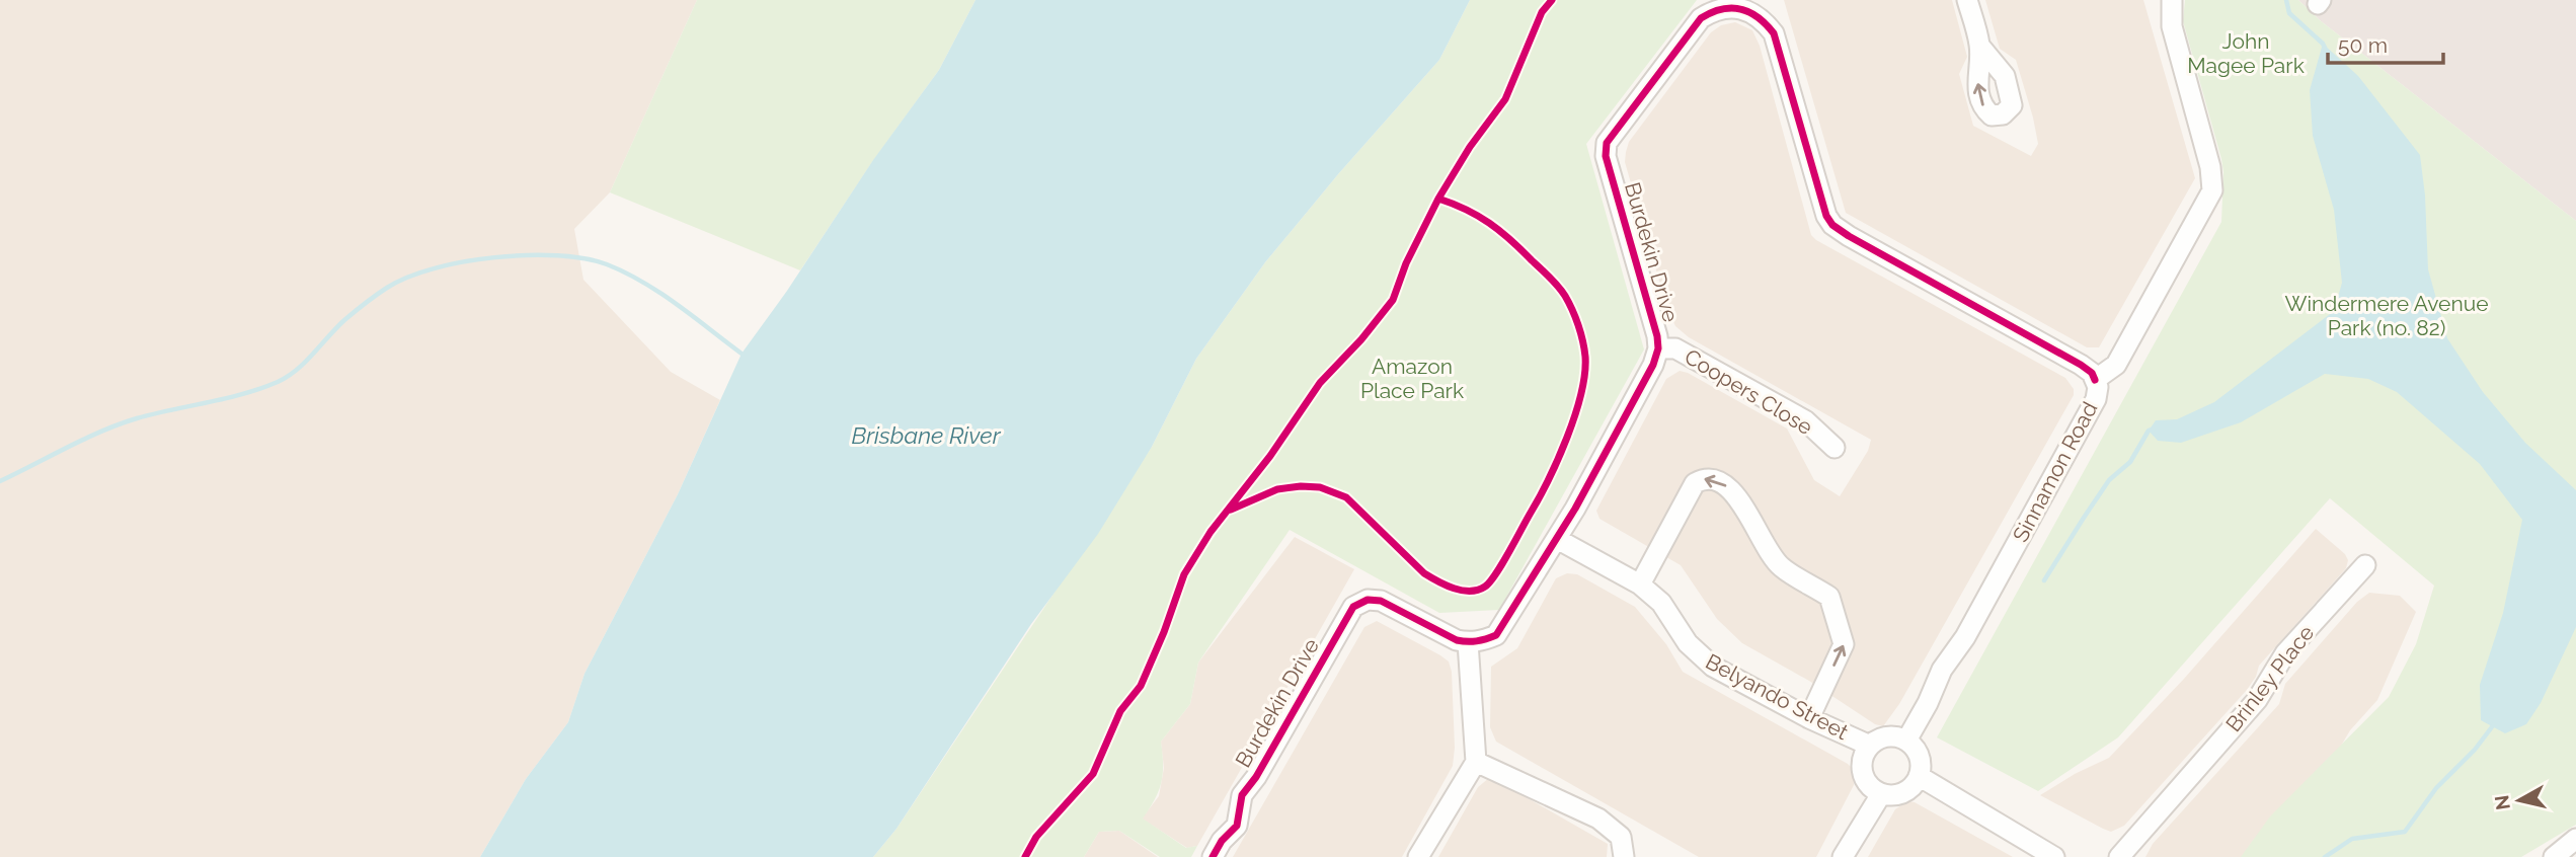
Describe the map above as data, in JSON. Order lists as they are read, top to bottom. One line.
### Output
{"streets":{"street":["Burdekin Drive","Coopers Close","Sinnamon Road","Brinley Place","Belyando Street"]},"crossings":[["Burdekin Drive","Coopers Close"],["Burdekin Drive","Sinnamon Road"],["Burdekin Drive","Belyando Street"],["Sinnamon Road","Belyando Street"]],"water":["Brisbane River"],"parks":["John Magee Park","Windermere Avenue Park (no. 82)","Amazon Place Park"],"scale_bar":"50 m","north":"left"}
